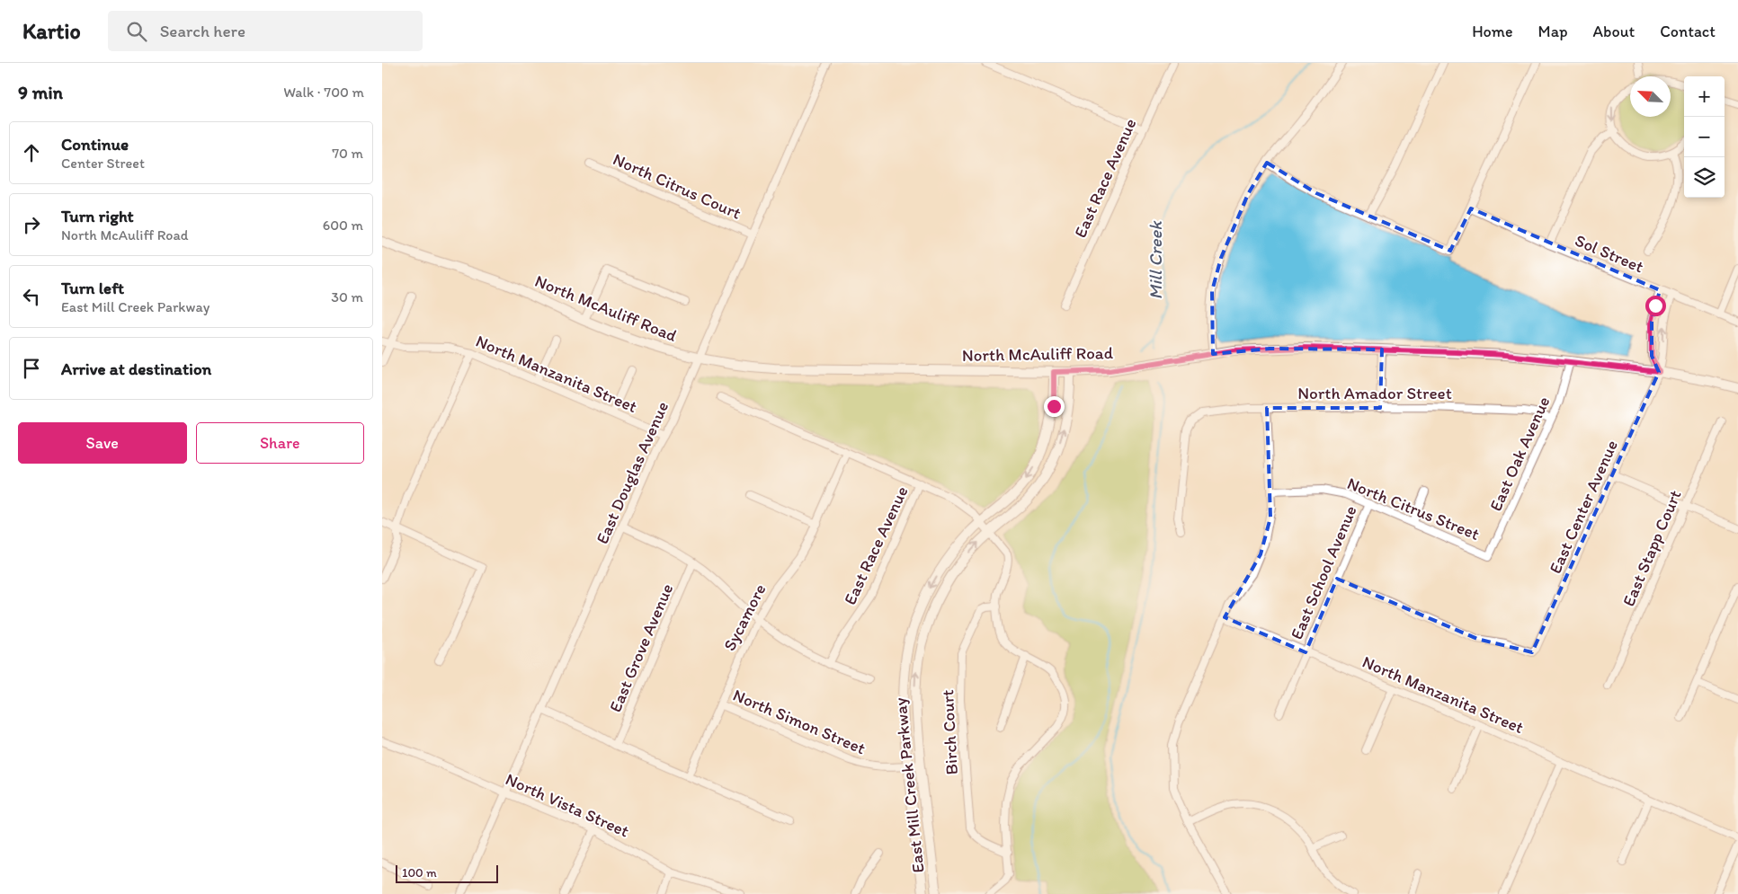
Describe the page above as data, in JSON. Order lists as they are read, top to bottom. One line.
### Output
{"streets":{"street":["East Race Avenue","North Citrus Court","Sol Street","North McAuliff Road","North Manzanita Street","North Amador Street","East Oak Avenue","East Douglas Avenue","East Center Avenue","North Citrus Street","East Stapp Court","East School Avenue","Sycamore","East Grove Avenue","North Simon Street","Birch Court","East Mill Creek Parkway","North Vista Street"]},"crossings":[["North Citrus Court","East Douglas Avenue"],["Sol Street","East Center Avenue"],["North McAuliff Road","East Oak Avenue"],["North McAuliff Road","East Douglas Avenue"],["North McAuliff Road","East Center Avenue"],["North McAuliff Road","East Mill Creek Parkway"],["North Manzanita Street","East Douglas Avenue"],["North Manzanita Street","East School Avenue"],["North Amador Street","East Oak Avenue"],["East Oak Avenue","North Citrus Street"],["East Douglas Avenue","North Vista Street"],["East Center Avenue","East School Avenue"],["North Citrus Street","East School Avenue"],["Sycamore","North Simon Street"],["North Simon Street","East Mill Creek Parkway"]],"water":["Mill Creek"],"scale_bar":"100 m","north":"top left","page":{"header":"Kartio","search":"Search here","nav":["Home","Map","About","Contact"],"heading":["9 min","Walk · 700 m"],"map_buttons":["+","−"],"list":[["Continue","Center Street","70 m"],["Turn right","North McAuliff Road","600 m"],["Turn left","East Mill Creek Parkway","30 m"],"Arrive at destination"],"buttons":["Save","Share"],"scale":"100 m"}}
